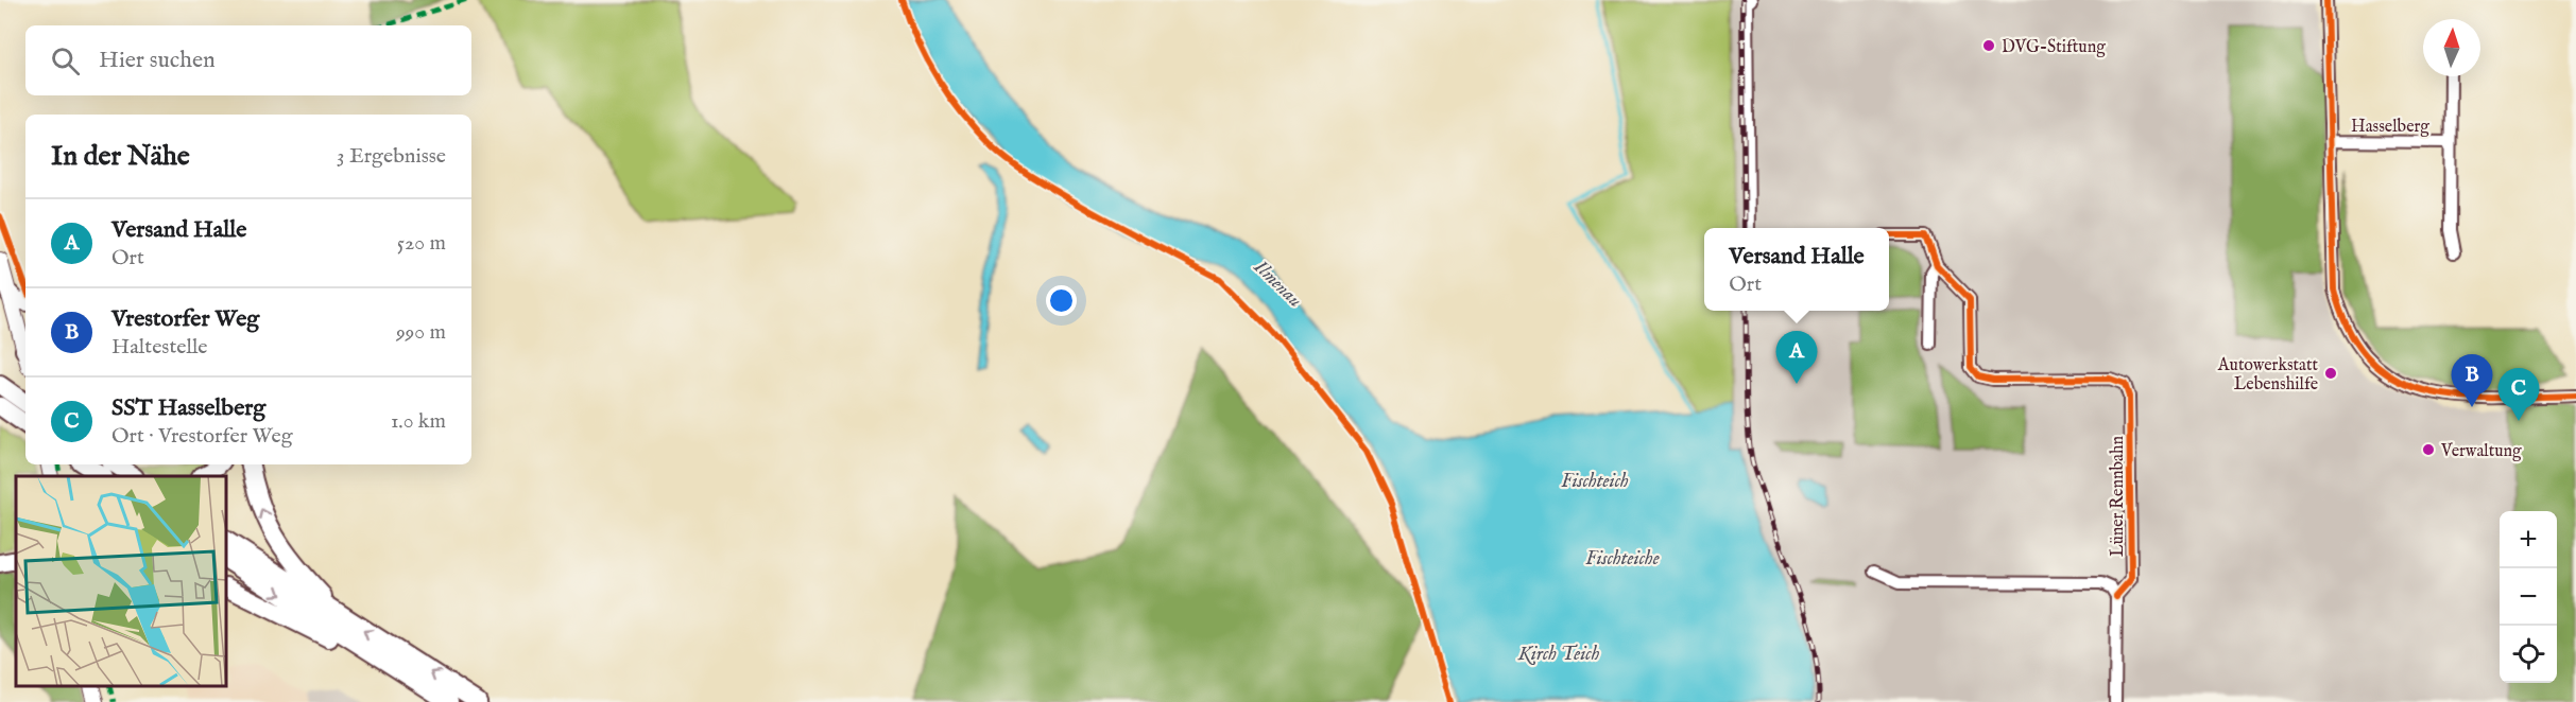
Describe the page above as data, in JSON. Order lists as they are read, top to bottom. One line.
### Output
{"streets":{"street":["Hasselberg","Lüner Rennbahn"]},"water":["Ilmenau","Fischteich","Fischteiche","Kirch Teich"],"places":["DVG-Stiftung","Autowerkstatt Lebenshilfe","Verwaltung"],"north":"top","page":{"search":"Hier suchen","heading":["In der Nähe","3 Ergebnisse"],"list":[{"mark":"A","name":"Versand Halle","note":"Ort","value":"520 m"},{"mark":"B","name":"Vrestorfer Weg","note":"Haltestelle","value":"990 m"},{"mark":"C","name":"SST Hasselberg","note":"Ort · Vrestorfer Weg","value":"1.0 km"}],"popup":["Versand Halle","Ort"],"pins":["A","B","C"],"map_buttons":["+","−"]}}
